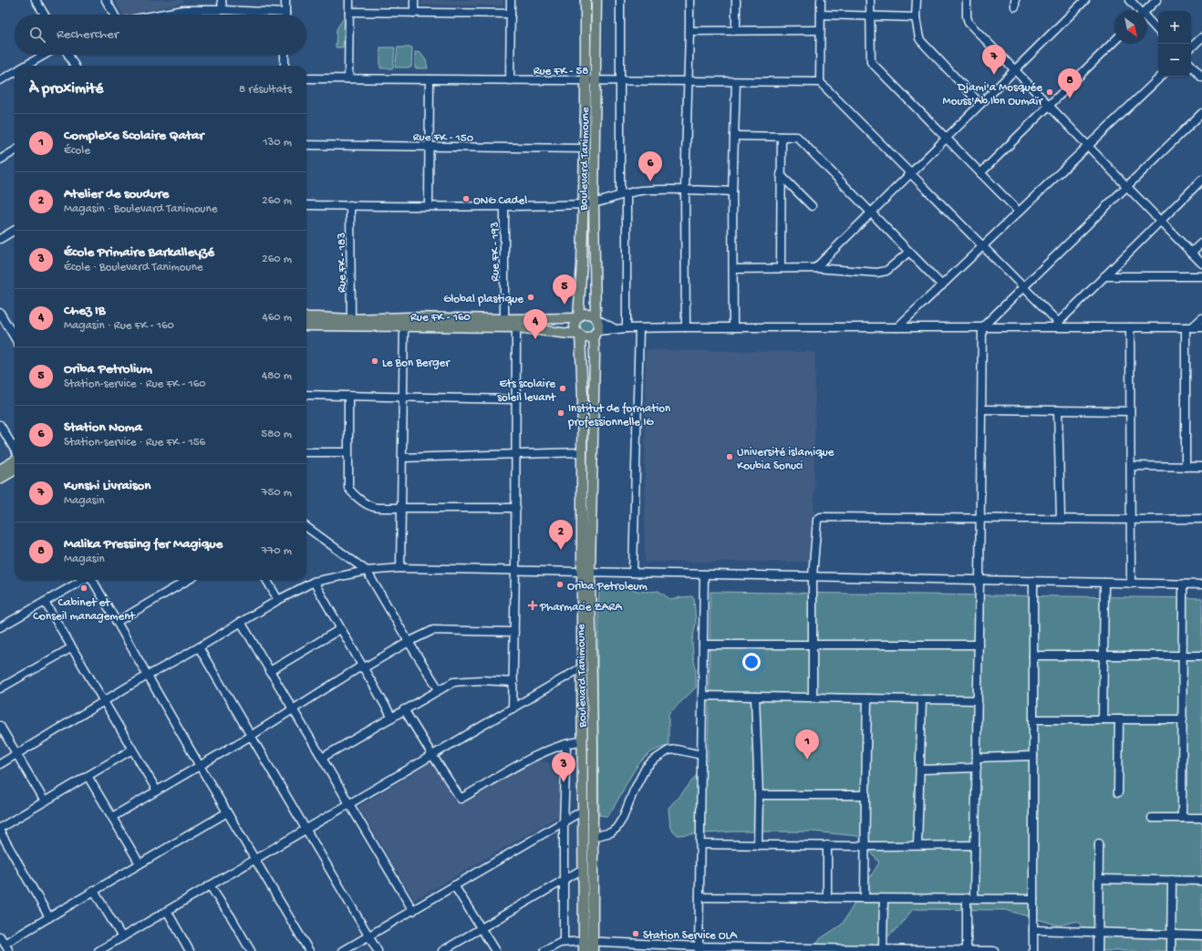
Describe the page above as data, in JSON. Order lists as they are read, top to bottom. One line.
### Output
{"streets":{"main road":["Boulevard Tanimoune","Rue FK - 160"],"street":["Rue FK - 58","Rue FK - 150","Rue FK - 193","Rue FK - 183"]},"crossings":[["Rue FK - 58","Boulevard Tanimoune"],["Rue FK - 150","Boulevard Tanimoune"],["Boulevard Tanimoune","Rue FK - 160"],["Rue FK - 193","Rue FK - 160"],["Rue FK - 183","Rue FK - 160"]],"places":{"other":["Djami'a Mosquée Mouss'Ab Ibn Oumaïr","ONG Cadel","Global plastique","Le Bon Berger","Ets scolaire soleil levant","Institut de formation professionnelle IG","Université islamique Koubia Sonuci","Oriba Petroleum","Cabinet et Conseil management","Station Service OLA"],"health":["Pharmacie ZARA"]},"north":"bottom right","page":{"map_buttons":["+","−"],"search":"Rechercher","pins":["7","8","6","5","4","2","1","3"],"heading":["À proximité","8 résultats"],"list":[{"mark":"1","name":"Complexe Scolaire Qatar","note":"École","value":"130 m"},{"mark":"2","name":"Atelier de soudure","note":"Magasin · Boulevard Tanimoune","value":"260 m"},{"mark":"3","name":"École Primaire Barkalleyzé","note":"École · Boulevard Tanimoune","value":"260 m"},{"mark":"4","name":"Chez IB","note":"Magasin · Rue FK - 160","value":"460 m"},{"mark":"5","name":"Oriba Petrolium","note":"Station-service · Rue FK - 160","value":"480 m"},{"mark":"6","name":"Station Noma","note":"Station-service · Rue FK - 156","value":"580 m"},{"mark":"7","name":"Kunshi Livraison","note":"Magasin","value":"750 m"},{"mark":"8","name":"Malika Pressing fer Magique","note":"Magasin","value":"770 m"}]}}
